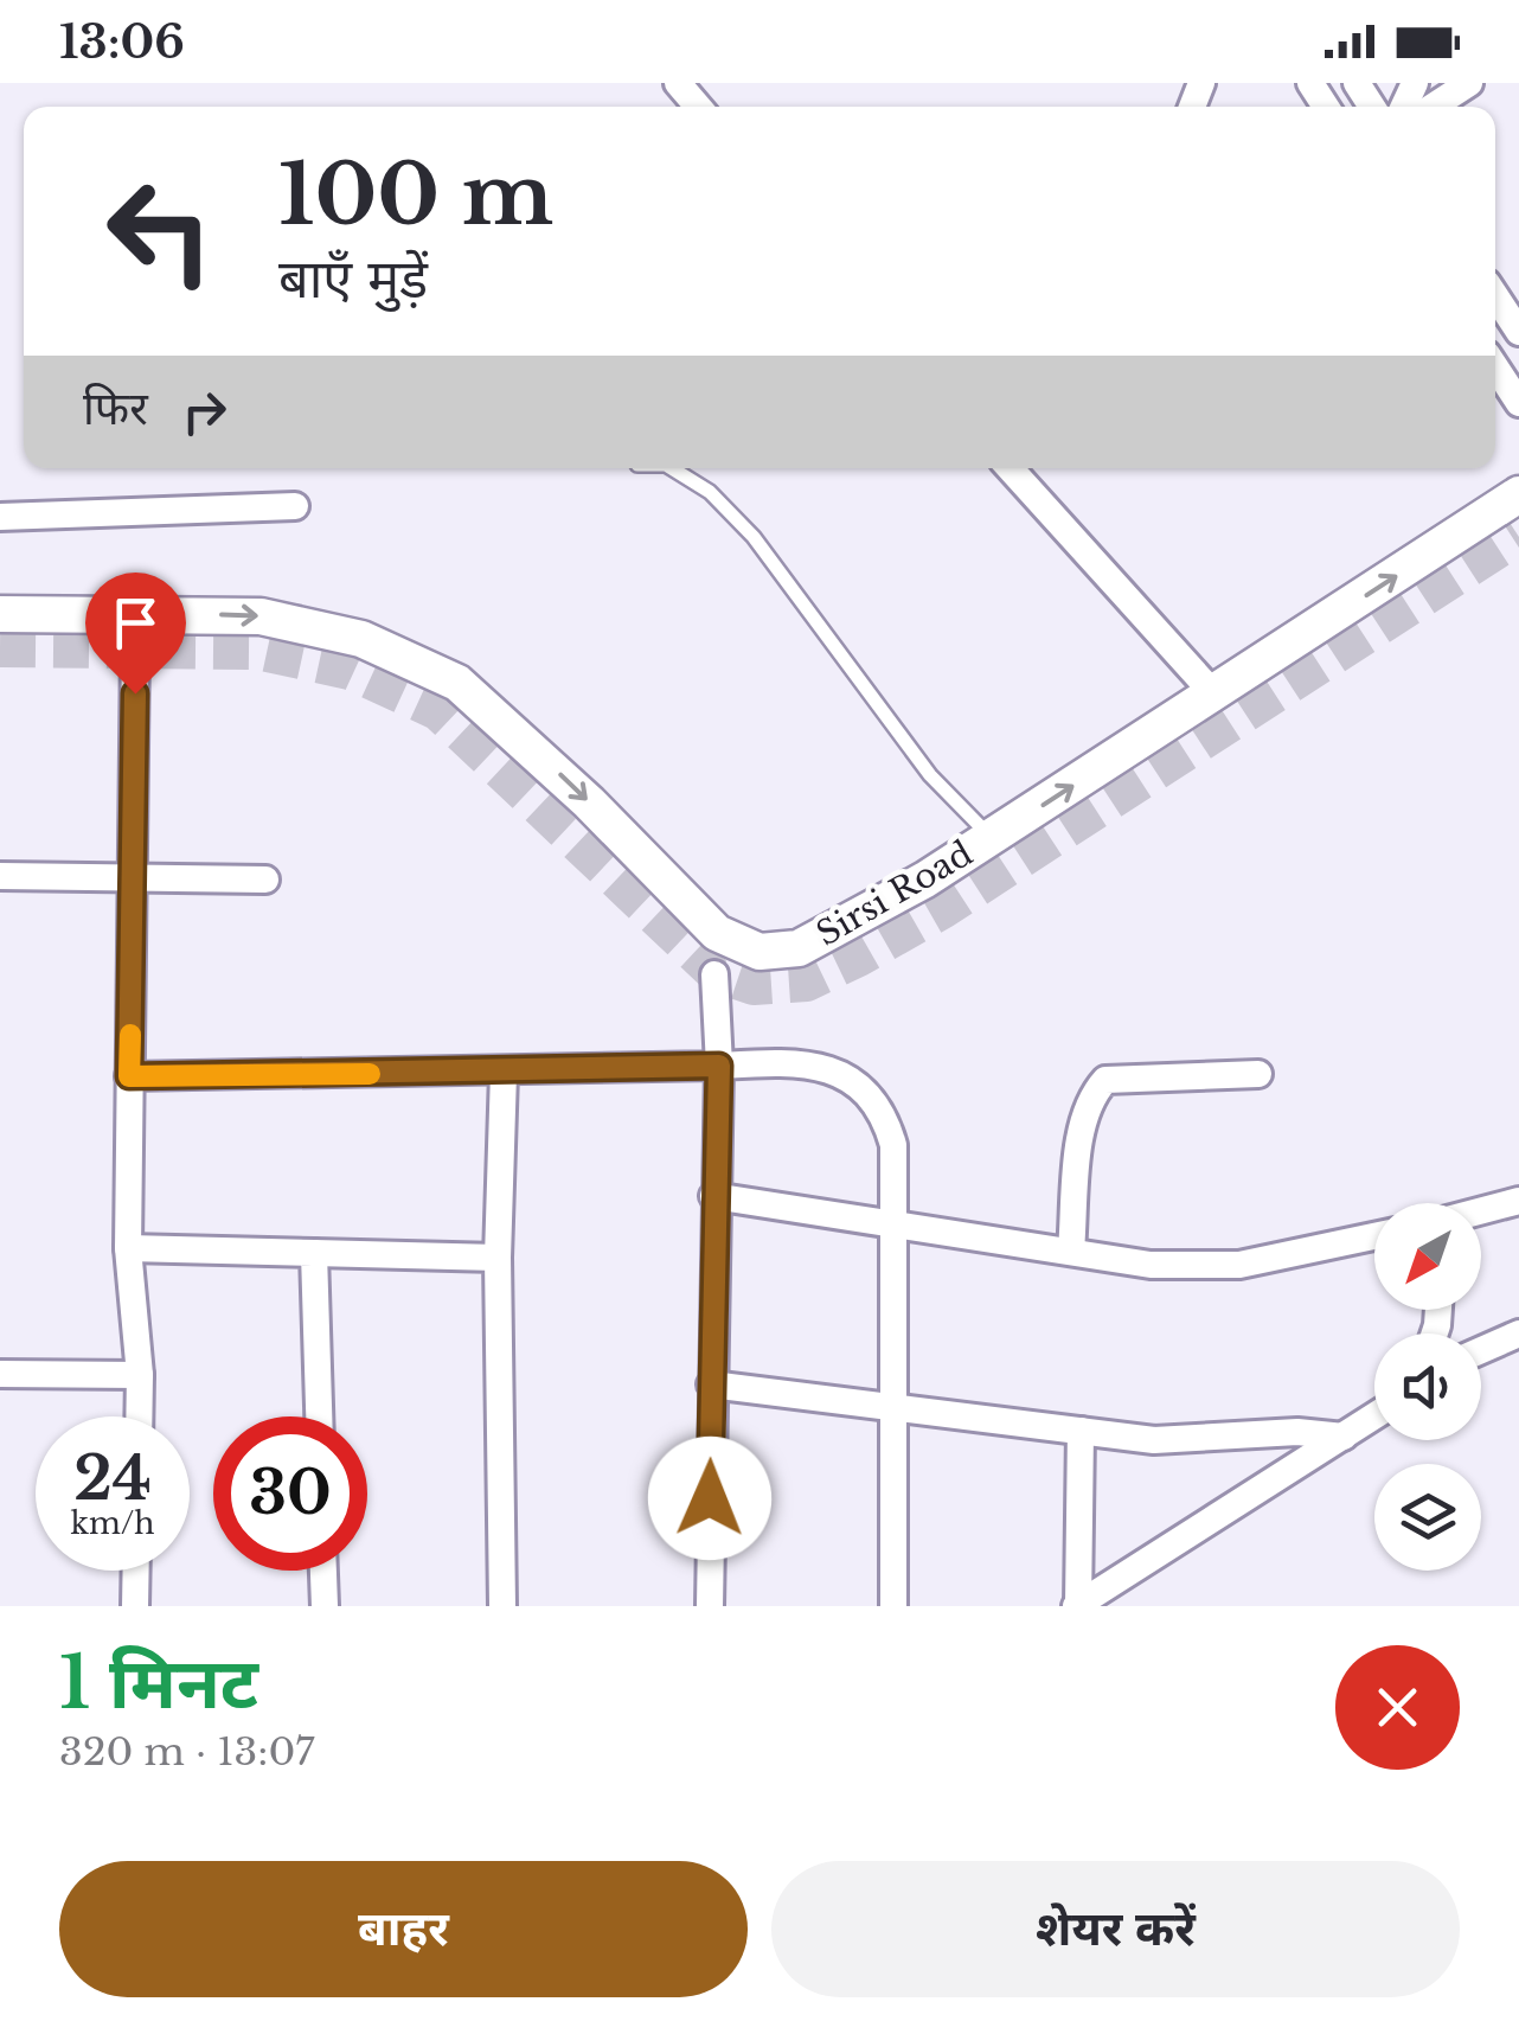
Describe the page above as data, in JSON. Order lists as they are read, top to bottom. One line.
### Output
{"streets":{"main road":["Sirsi Road"]},"one_way":["Sirsi Road"],"north":"bottom left","page":{"status":"13:06","turn":["100 m","बाएँ मुड़ें"],"then":"फिर","speed":"24 km/h","limit":"30","heading":["1 मिनट","320 m · 13:07"],"buttons":["बाहर","शेयर करें"]}}
